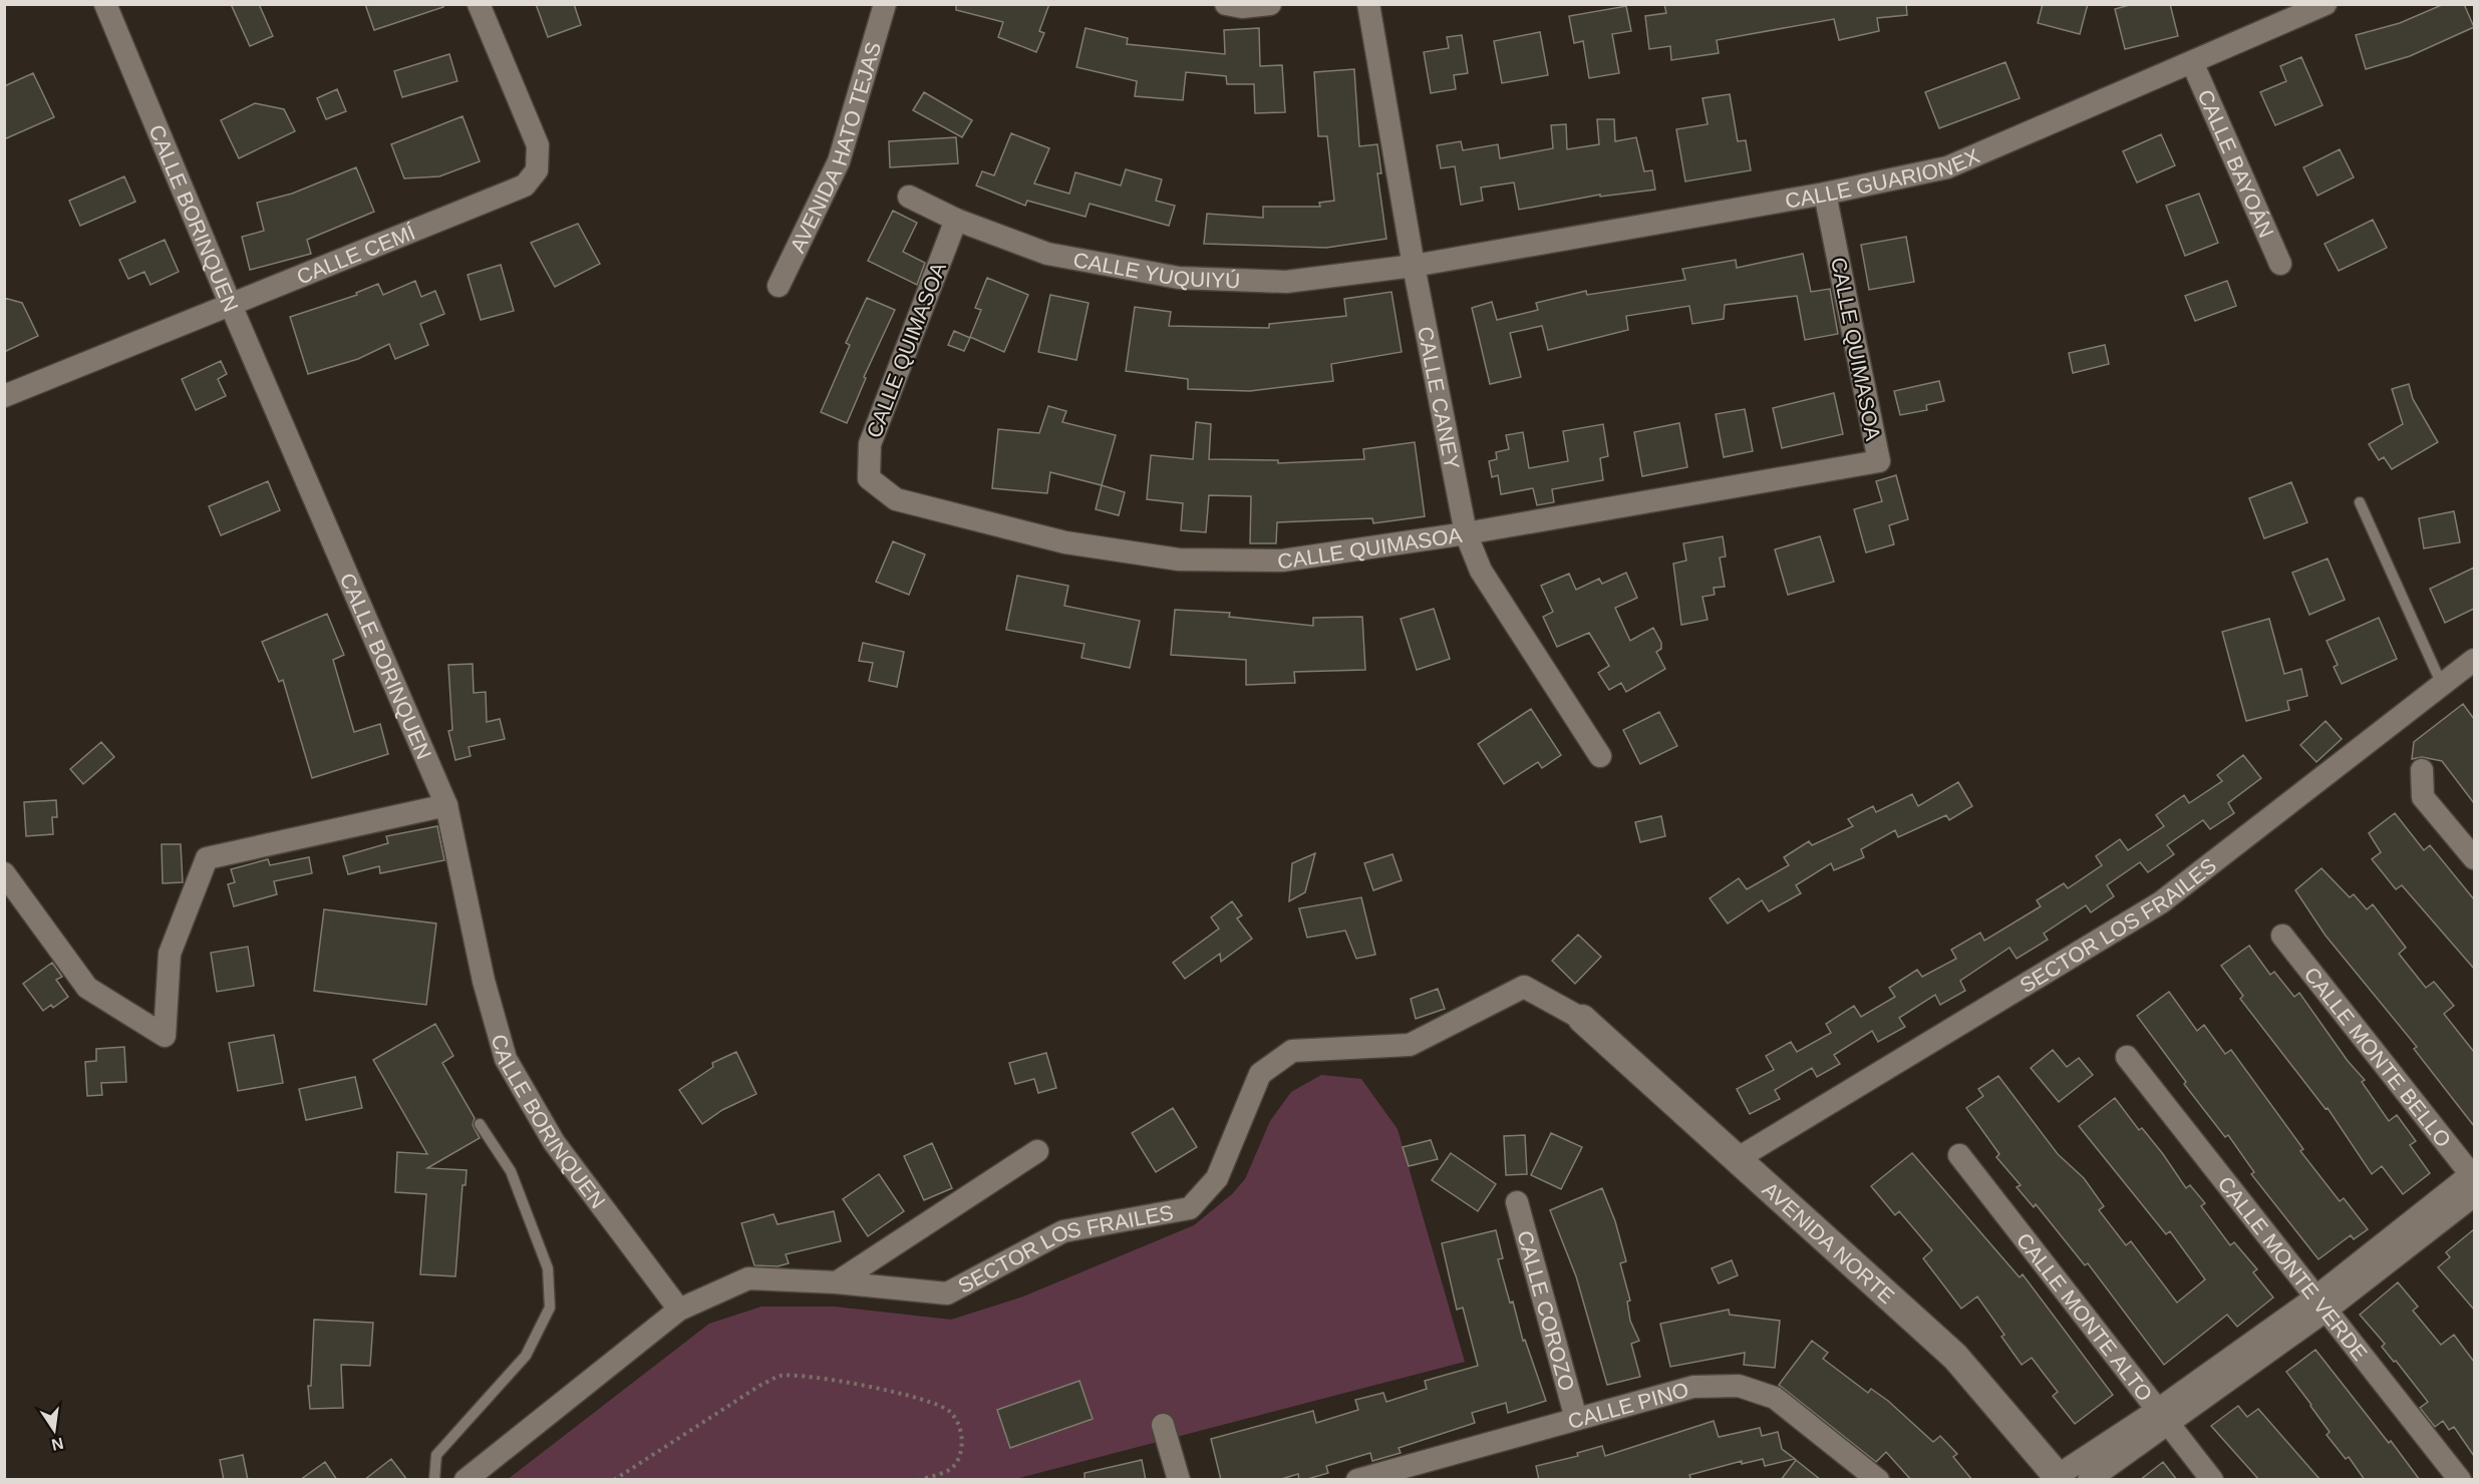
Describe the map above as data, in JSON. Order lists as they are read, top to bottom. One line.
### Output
{"streets":{"street":["AVENIDA HATO TEJAS","CALLE BAYOÁN","CALLE GUARIONEX","CALLE BORINQUEN","CALLE CEMÍ","CALLE YUQUIYÚ","CALLE QUIMASOA","CALLE CANEY","SECTOR LOS FRAILES","CALLE MONTE BELLO","AVENIDA NORTE","CALLE MONTE VERDE","CALLE COROZO","CALLE MONTE ALTO","CALLE PINO"]},"crossings":[["CALLE BAYOÁN","CALLE GUARIONEX"],["CALLE GUARIONEX","CALLE YUQUIYÚ"],["CALLE GUARIONEX","CALLE QUIMASOA"],["CALLE GUARIONEX","CALLE CANEY"],["CALLE BORINQUEN","CALLE CEMÍ"],["CALLE YUQUIYÚ","CALLE QUIMASOA"],["CALLE YUQUIYÚ","CALLE CANEY"],["CALLE QUIMASOA","CALLE CANEY"],["SECTOR LOS FRAILES","AVENIDA NORTE"],["CALLE COROZO","CALLE PINO"]],"north":"bottom"}
